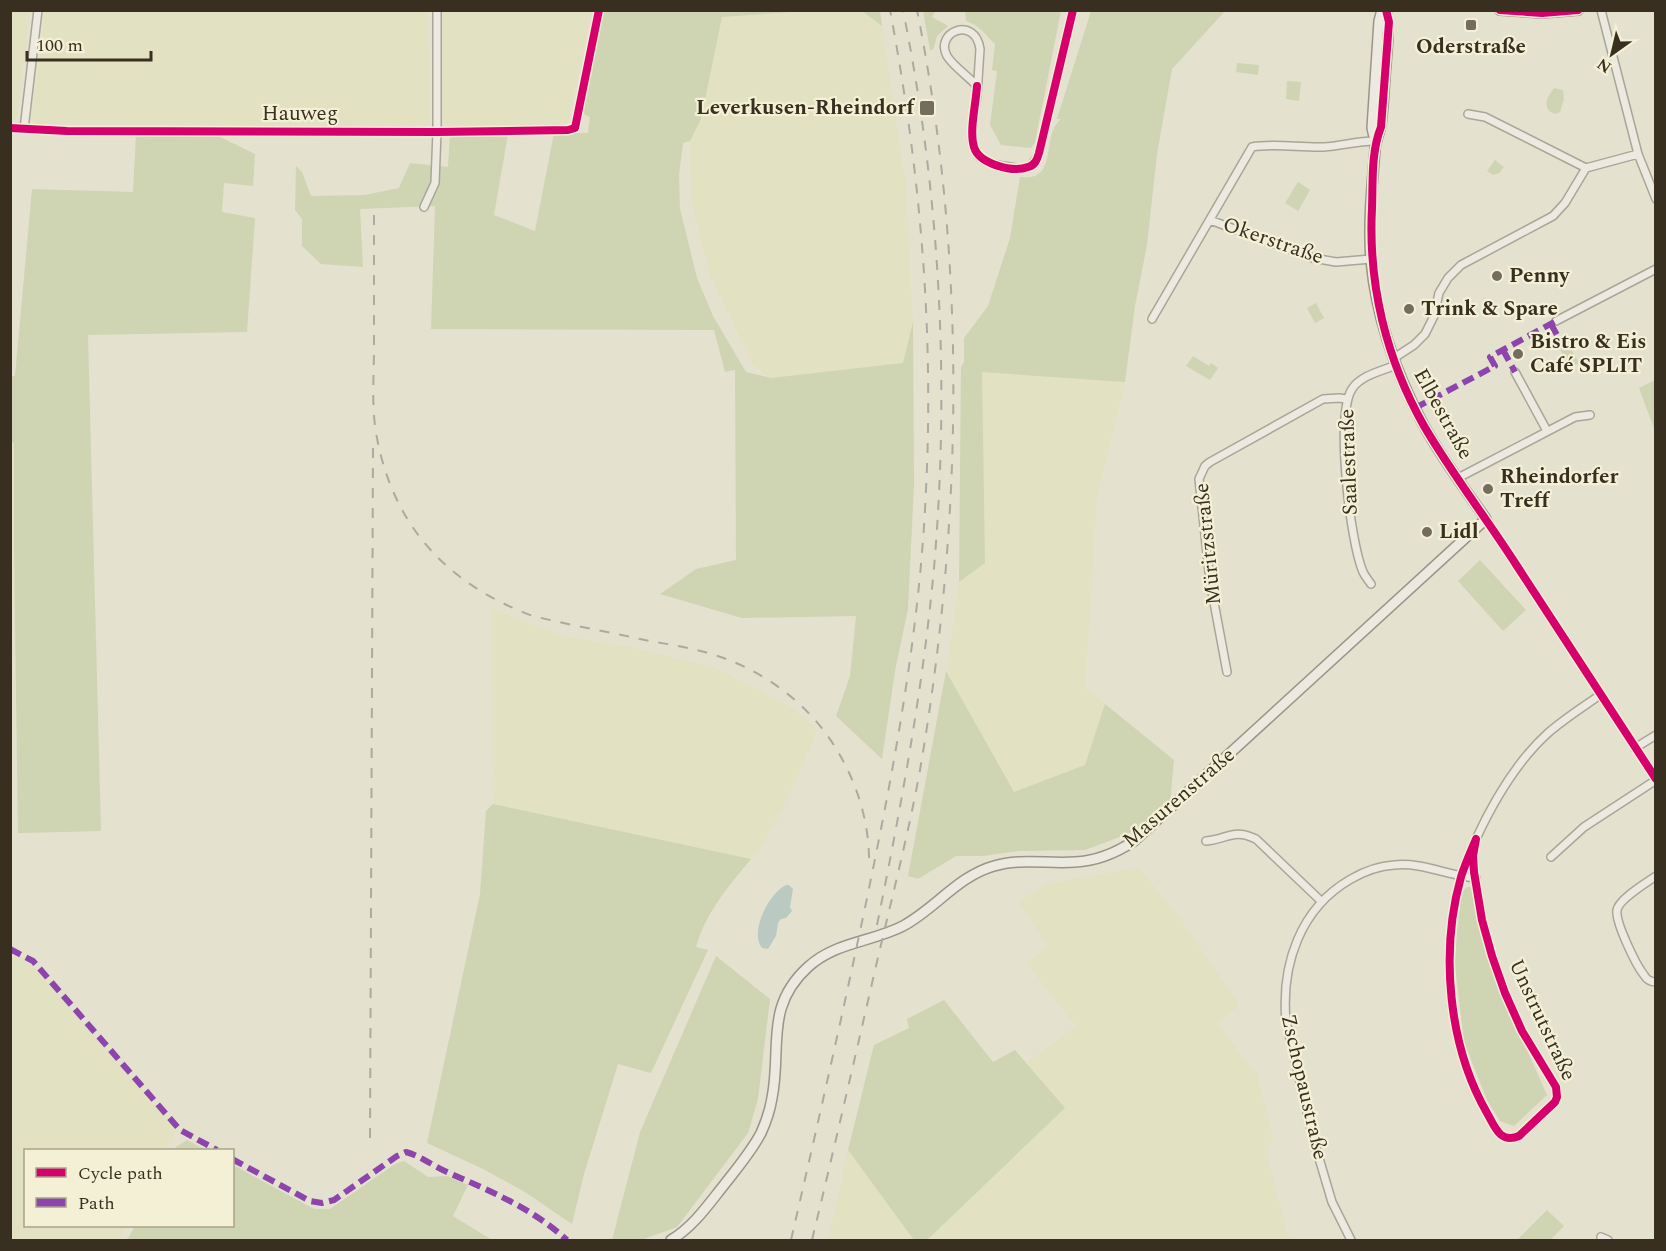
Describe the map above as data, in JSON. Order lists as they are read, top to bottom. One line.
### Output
{"streets":{"main road":["Elbestraße","Masurenstraße"],"street":["Hauweg","Okerstraße","Saalestraße","Müritzstraße","Unstrutstraße","Zschopaustraße"]},"crossings":[["Okerstraße","Elbestraße"],["Elbestraße","Saalestraße"],["Elbestraße","Masurenstraße"],["Elbestraße","Unstrutstraße"],["Saalestraße","Müritzstraße"],["Unstrutstraße","Zschopaustraße"]],"places":{"transit":["Oderstraße","Leverkusen-Rheindorf"],"other":["Penny","Trink & Spare","Bistro & Eis Café SPLIT","Rheindorfer Treff","Lidl"]},"legend":["Cycle path","Path"],"scale_bar":"100 m","north":"bottom left"}
